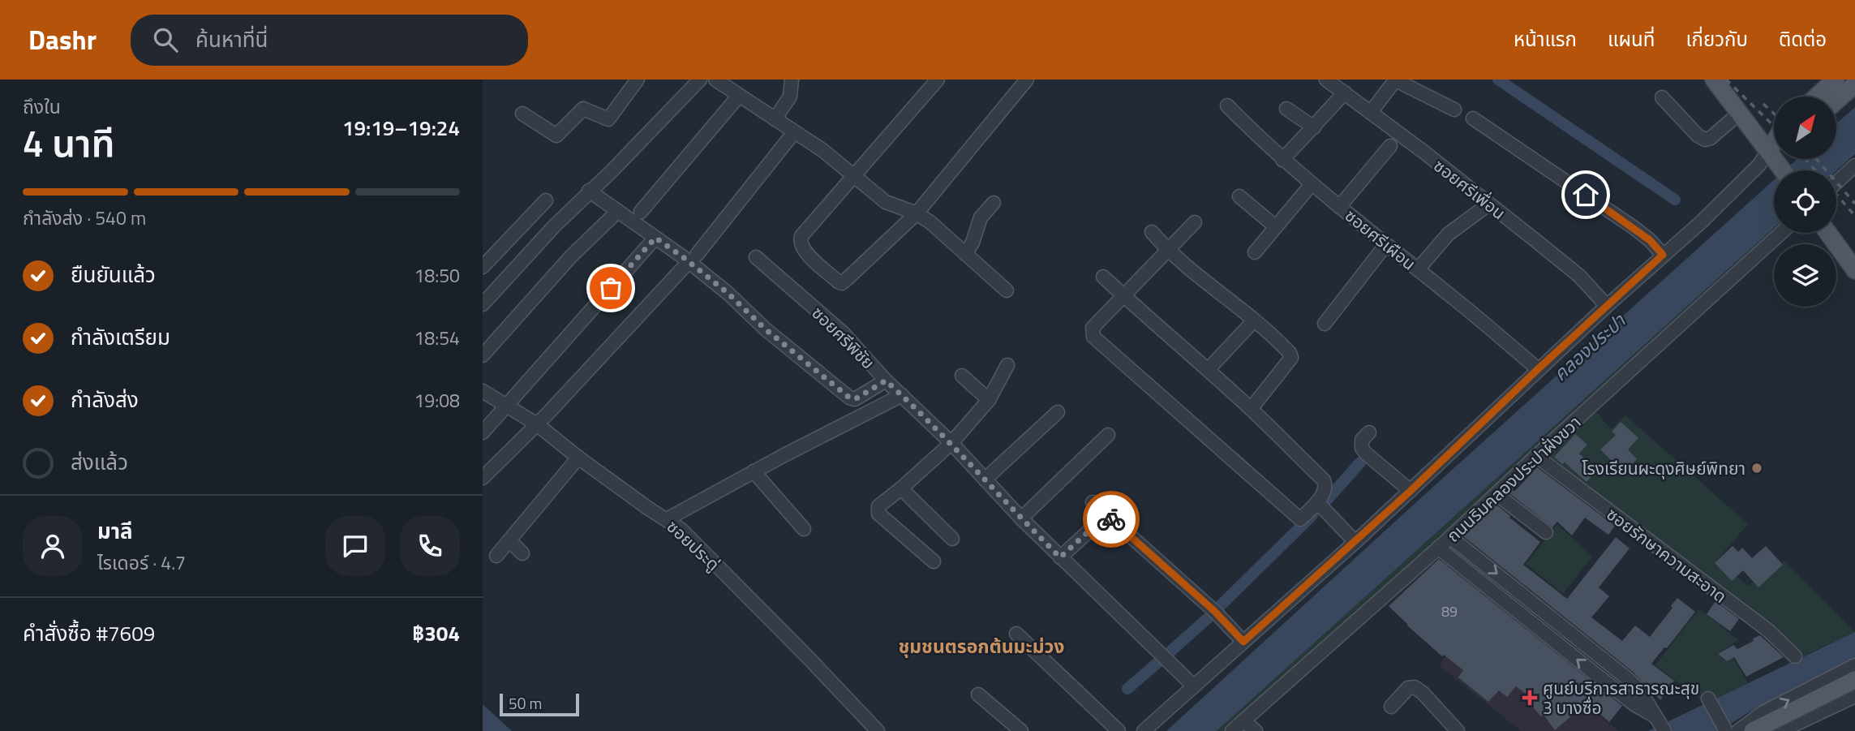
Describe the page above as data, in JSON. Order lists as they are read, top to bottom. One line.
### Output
{"streets":{"street":["ซอยศรีเพื่อน","ซอยศรีเผือน","ซอยศรีพิชัย","ถนนริมคลองประปาฝั่งขวา","ซอยประดู่","ซอยรักษาความสะอาด"]},"crossings":[["ถนนริมคลองประปาฝั่งขวา","ซอยรักษาความสะอาด"]],"districts":["ชุมชนตรอกต้นมะม่วง"],"water":["คลองประปา"],"places":{"other":["โรงเรียนผะดุงศิษย์พิทยา"],"health":["ศูนย์บริการสาธารณะสุข 3 บางซื่อ"]},"house_numbers":["89"],"scale_bar":"50 m","north":"top right","page":{"header":"Dashr","search":"ค้นหาที่นี่","nav":["หน้าแรก","แผนที่","เกี่ยวกับ","ติดต่อ"],"heading":["4 นาที","ถึงใน","19:19–19:24"],"panel":["มาลี","ไรเดอร์ · 4.7","คำสั่งซื้อ #7609","฿304"],"bar":"กำลังส่ง · 540 m","list":[["ยืนยันแล้ว","18:50"],["กำลังเตรียม","18:54"],["กำลังส่ง","19:08"],"ส่งแล้ว"],"scale":"50 m"}}
